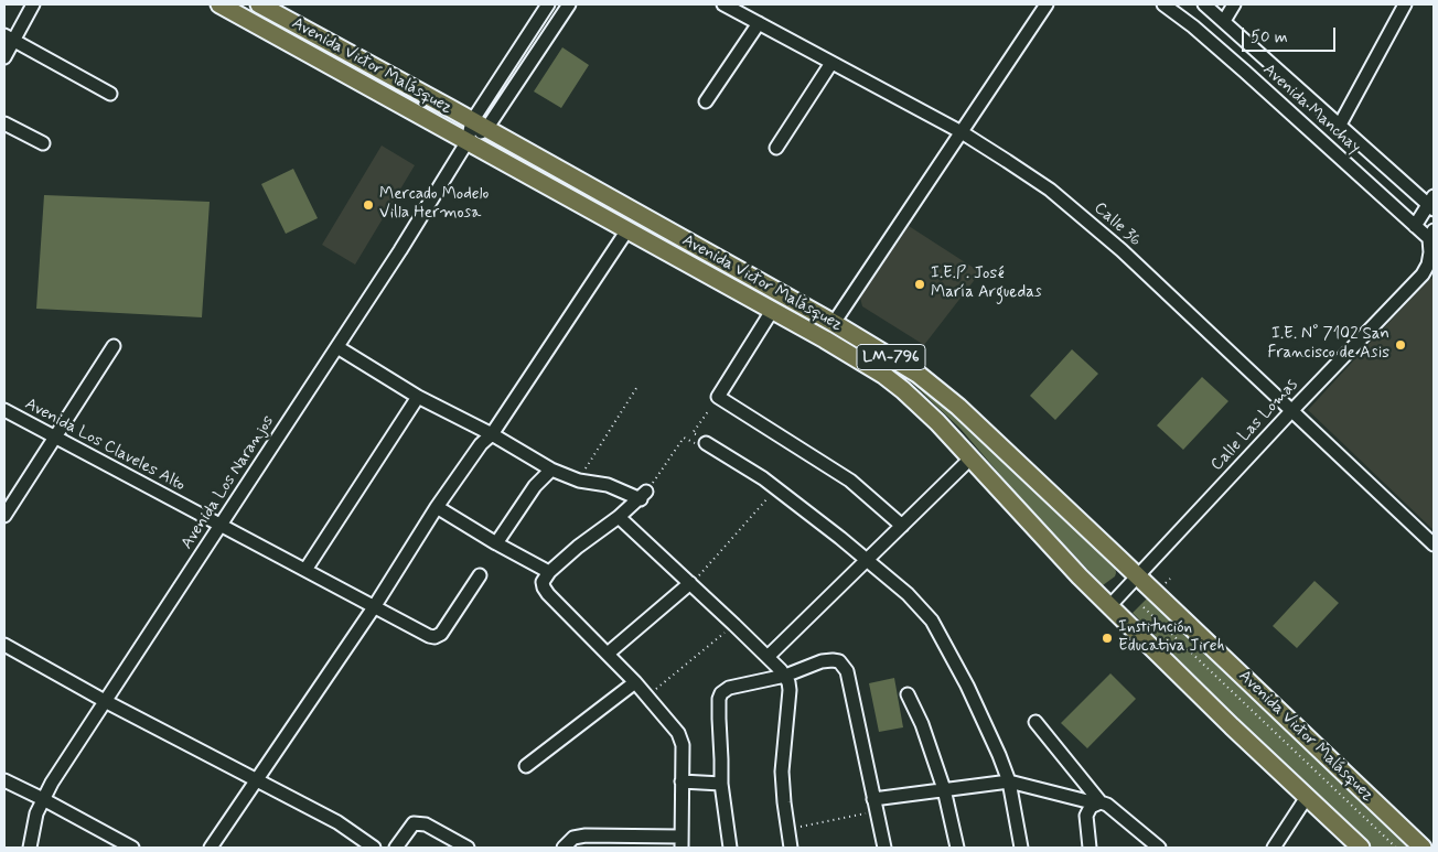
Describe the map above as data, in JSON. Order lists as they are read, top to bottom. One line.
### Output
{"streets":{"main road":["Avenida Victor Malásquez","LM-796"],"street":["Avenida Manchay","Calle 36","Calle Las Lomas","Avenida Los Claveles Alto","Avenida Los Naranjos"]},"crossings":[["Avenida Victor Malásquez","Calle Las Lomas"],["Avenida Victor Malásquez","Avenida Los Naranjos"],["Avenida Manchay","Calle Las Lomas"],["Calle 36","Calle Las Lomas"],["Avenida Los Claveles Alto","Avenida Los Naranjos"]],"places":["Mercado Modelo Villa Hermosa","I.E.P. José María Arguedas","I.E. N° 7102 San Francisco de Asis","Institución Educativa Jireh"],"scale_bar":"50 m"}
